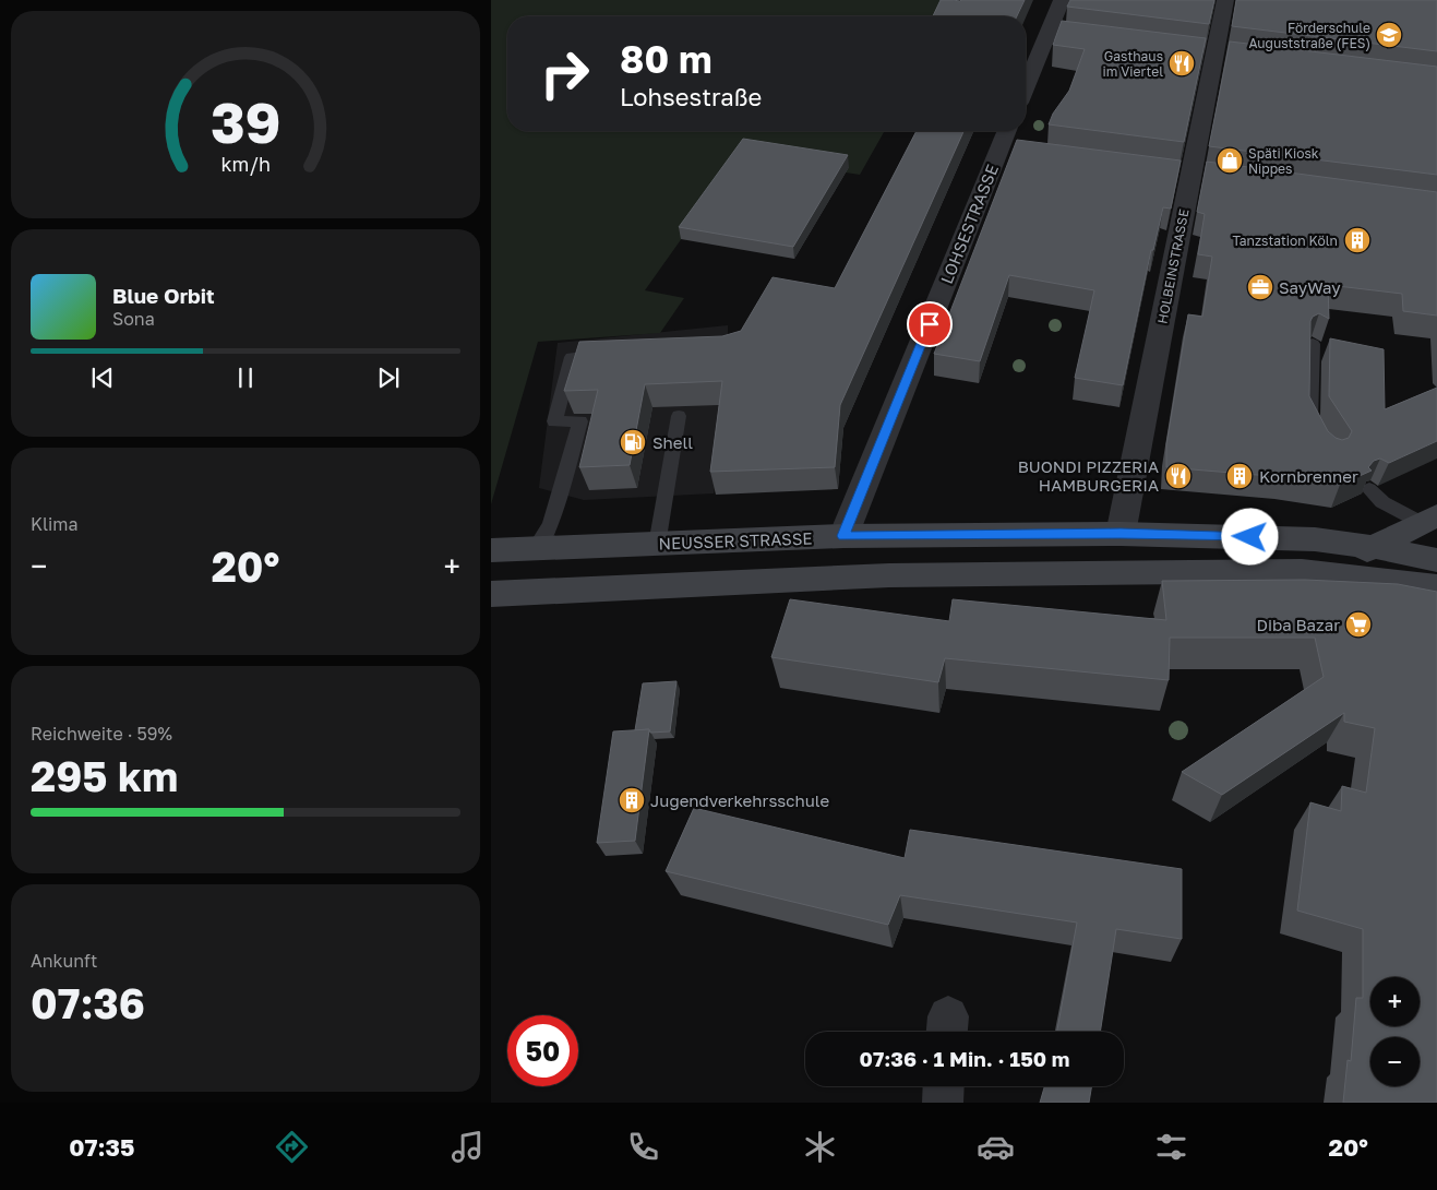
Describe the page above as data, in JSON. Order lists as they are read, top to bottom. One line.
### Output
{"streets":{"main road":["NEUSSER STRASSE"],"street":["LOHSESTRASSE","HOLBEINSTRASSE"]},"crossings":[["LOHSESTRASSE","NEUSSER STRASSE"],["HOLBEINSTRASSE","NEUSSER STRASSE"]],"places":{"school or university":["Förderschule Auguststraße (FES)"],"restaurant":["Gasthaus im Viertel","BUONDI PIZZERIA HAMBURGERIA"],"shop":["Späti Kiosk Nippes"],"building":["Tanzstation Köln","Kornbrenner","Jugendverkehrsschule"],"office":["SayWay"],"fuel station":["Shell"],"supermarket":["Diba Bazar"]},"page":{"turn":["80 m","Lohsestraße"],"song":["Blue Orbit","Sona"],"tile":["Klima",["Reichweite · 59%","295 km"],["Ankunft","07:36"]],"heat":["−","20°","+"],"map_buttons":["+","−"],"limit":"50","trip":"07:36 · 1 Min. · 150 m","tabs":["07:35","20°"],"gauge":["39","km/h"]}}
